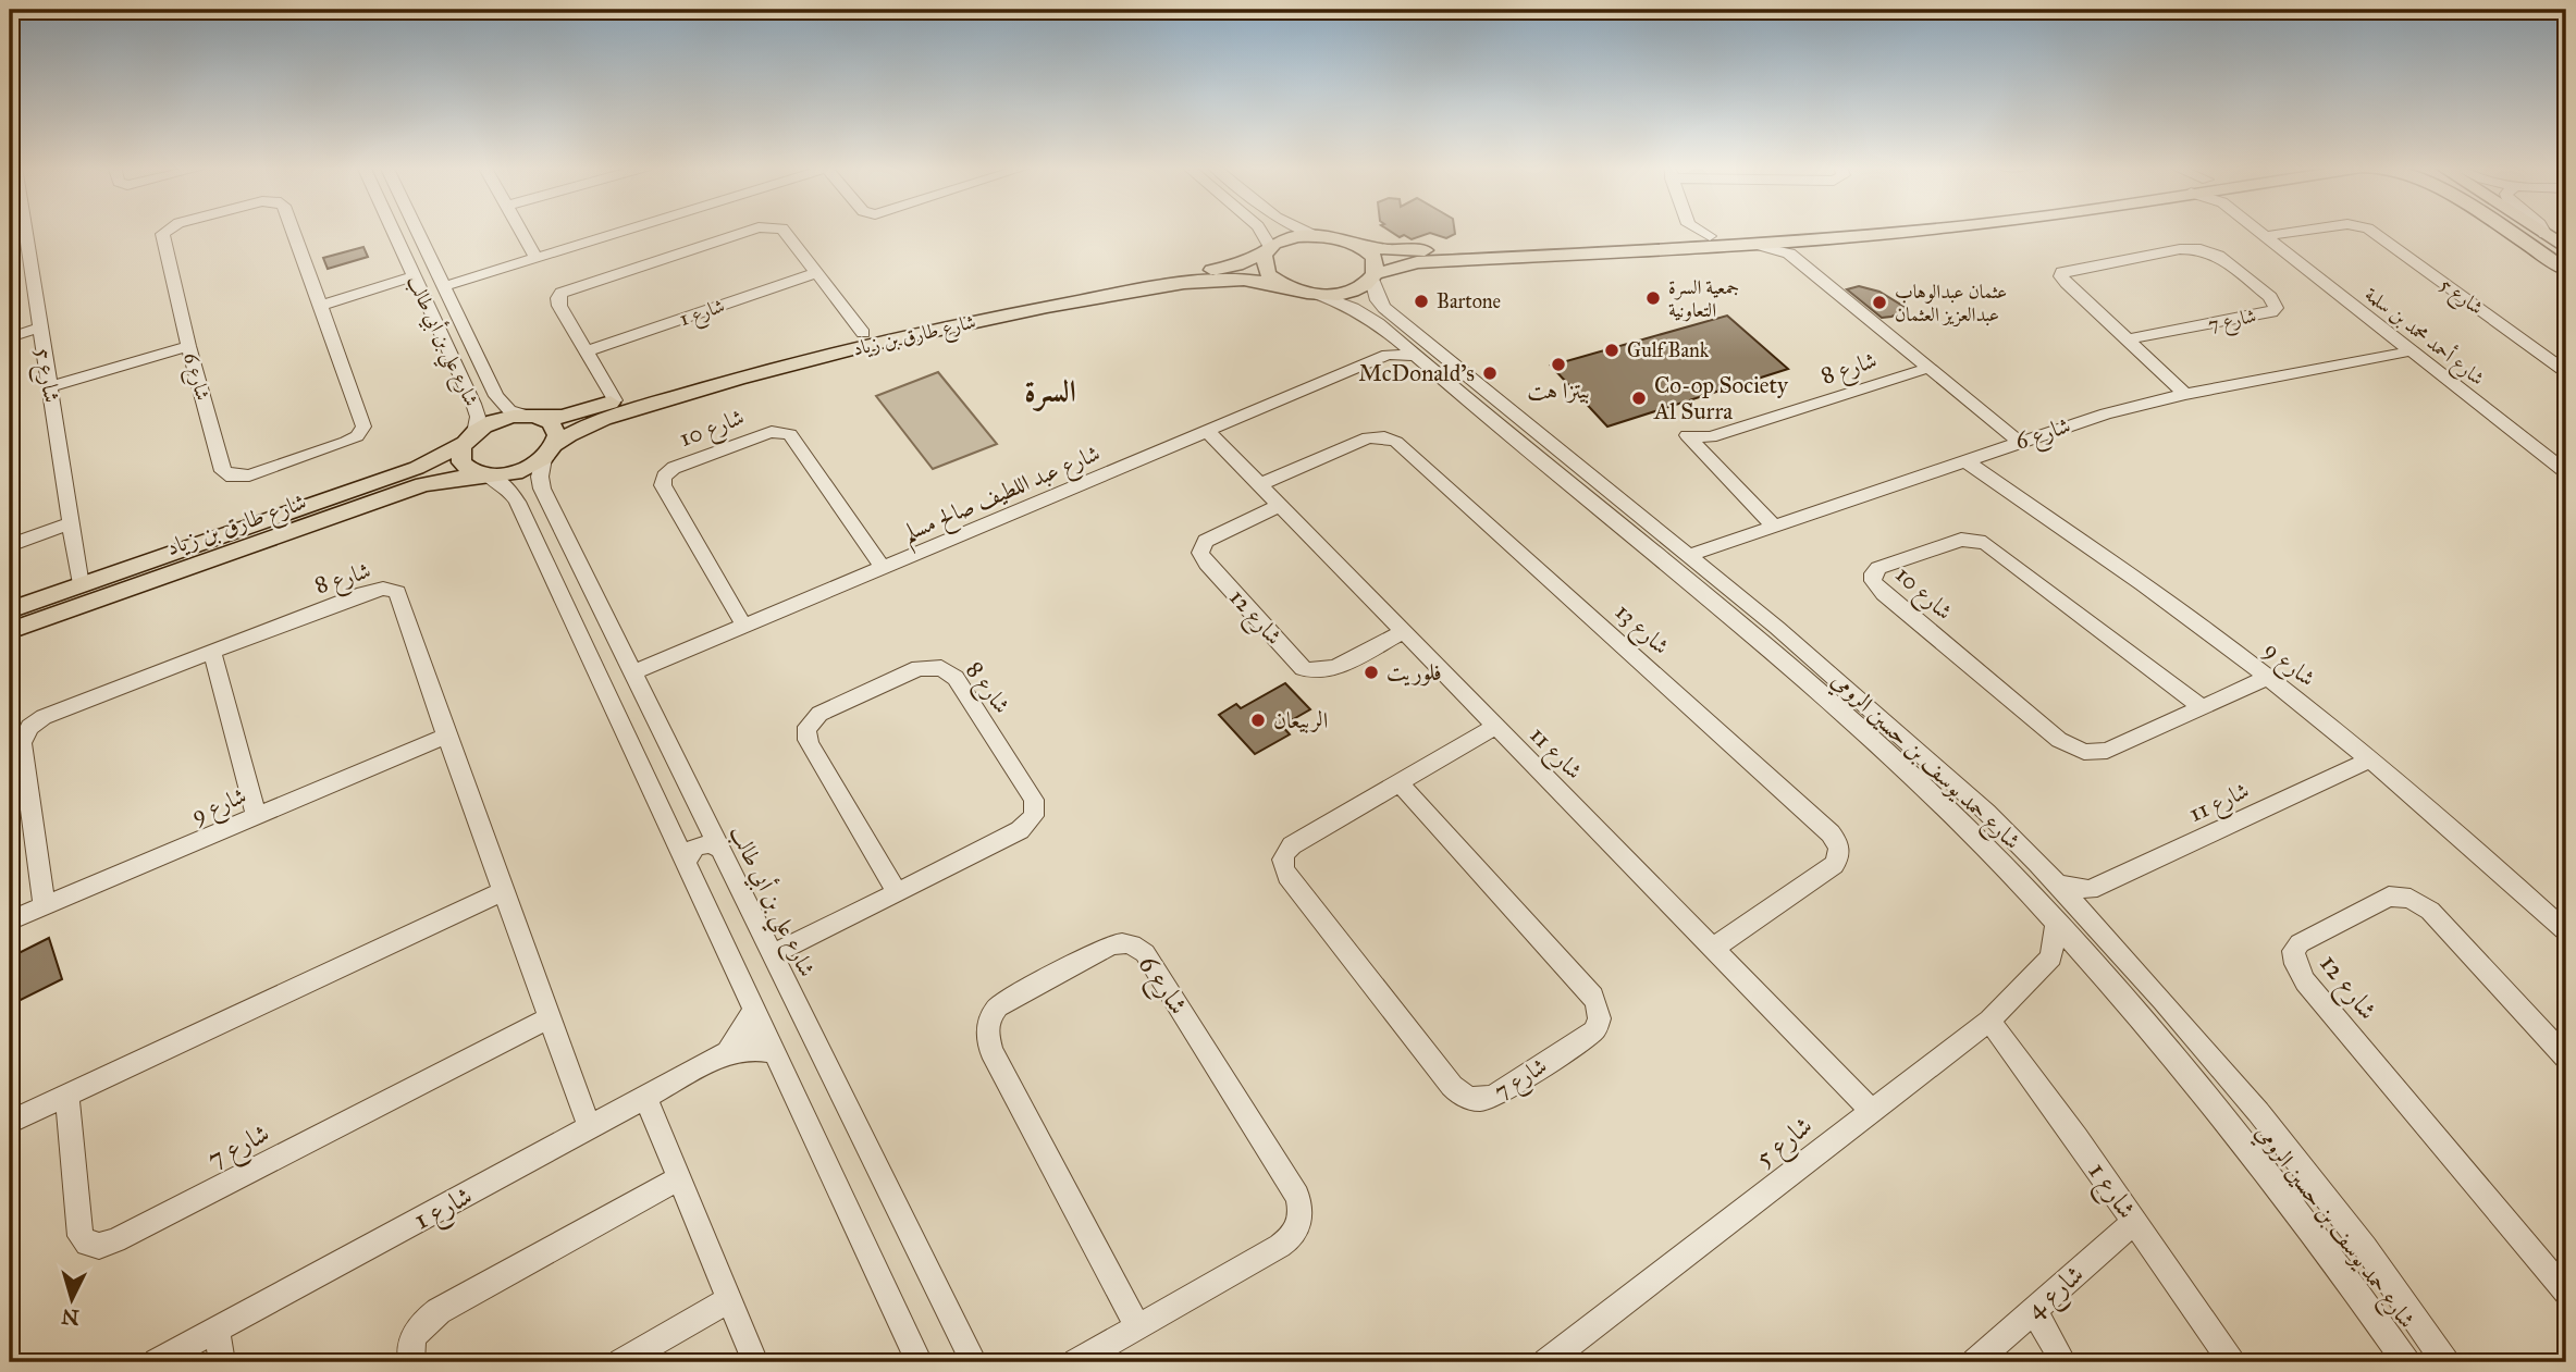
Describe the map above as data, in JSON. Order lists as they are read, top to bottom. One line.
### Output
{"streets":{"main road":["شارع طارق بن زياد"],"street":["شارع 5","شارع 1","شارع 7","شارع أحمد محمد بن سلمة","شارع علي بن أبي طالب","شارع 8","شارع 6","شارع 10","شارع عبد اللطيف صالح مسلم","شارع 12","شارع 13","شارع 9","شارع 11","شارع حمد يوسف بن حسين الرومي","شارع 4"]},"crossings":[["شارع 5","شارع 1"],["شارع 5","شارع طارق بن زياد"],["شارع 5","شارع أحمد محمد بن سلمة"],["شارع 5","شارع 11"],["شارع 1","شارع 8"],["شارع 1","شارع 4"],["شارع 7","شارع 8"],["شارع 7","شارع 6"],["شارع 7","شارع 11"],["شارع طارق بن زياد","شارع علي بن أبي طالب"],["شارع طارق بن زياد","شارع حمد يوسف بن حسين الرومي"],["شارع أحمد محمد بن سلمة","شارع 6"],["شارع علي بن أبي طالب","شارع 8"],["شارع علي بن أبي طالب","شارع عبد اللطيف صالح مسلم"],["شارع 8","شارع 6"],["شارع 8","شارع 9"],["شارع 6","شارع 9"],["شارع 6","شارع حمد يوسف بن حسين الرومي"],["شارع 10","شارع عبد اللطيف صالح مسلم"],["شارع 10","شارع 9"],["شارع عبد اللطيف صالح مسلم","شارع 11"],["شارع عبد اللطيف صالح مسلم","شارع حمد يوسف بن حسين الرومي"],["شارع 12","شارع 11"],["شارع 13","شارع 11"],["شارع 9","شارع 11"]],"districts":["السرة"],"places":["جمعية السرة التعاونية","Bartone","عثمان عبدالوهاب عبدالعزيز العثمان","Gulf Bank","بيتزا هت","McDonald's","Co-op Society Al Surra","فلوريت","الربيعان"],"north":"bottom"}
